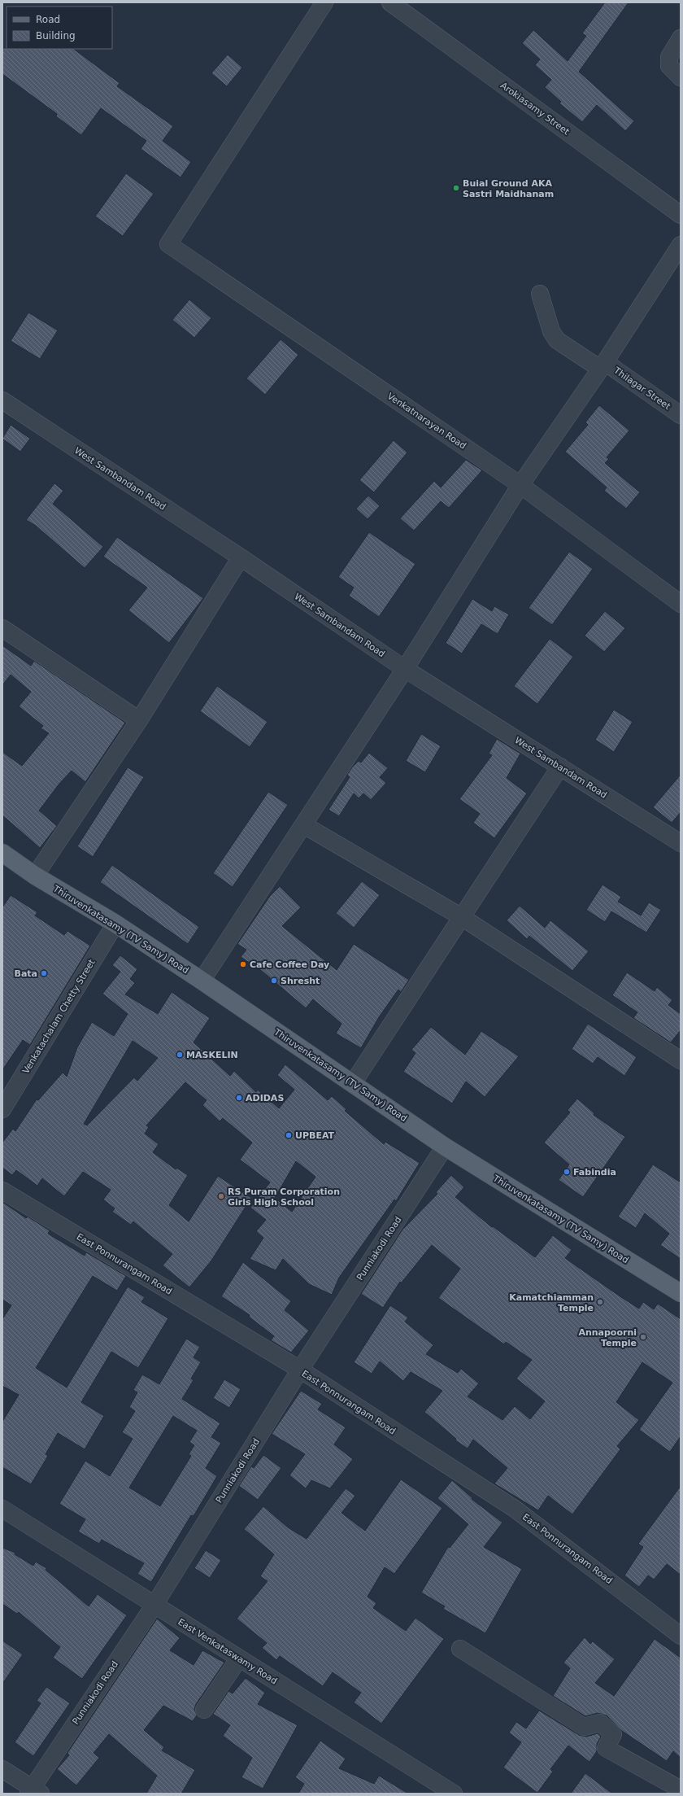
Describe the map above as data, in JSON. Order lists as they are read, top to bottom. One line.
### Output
{"streets":{"main road":["Thiruvenkatasamy (TV Samy) Road"],"street":["Arokiasamy Street","Thilagar Street","Venkatnarayan Road","West Sambandam Road","Venkatachalam Chetty Street","Punniakodi Road","East Ponnurangam Road","East Venkataswamy Road"]},"crossings":[["Thiruvenkatasamy (TV Samy) Road","Venkatachalam Chetty Street"],["Thiruvenkatasamy (TV Samy) Road","Punniakodi Road"],["Punniakodi Road","East Ponnurangam Road"],["Punniakodi Road","East Venkataswamy Road"]],"places":["Buial Ground AKA Sastri Maidhanam","Cafe Coffee Day","Bata","Shresht","MASKELIN","ADIDAS","UPBEAT","Fabindia","RS Puram Corporation Girls High School","Kamatchiamman Temple","Annapoorni Temple"],"legend":["Road","Building"]}
